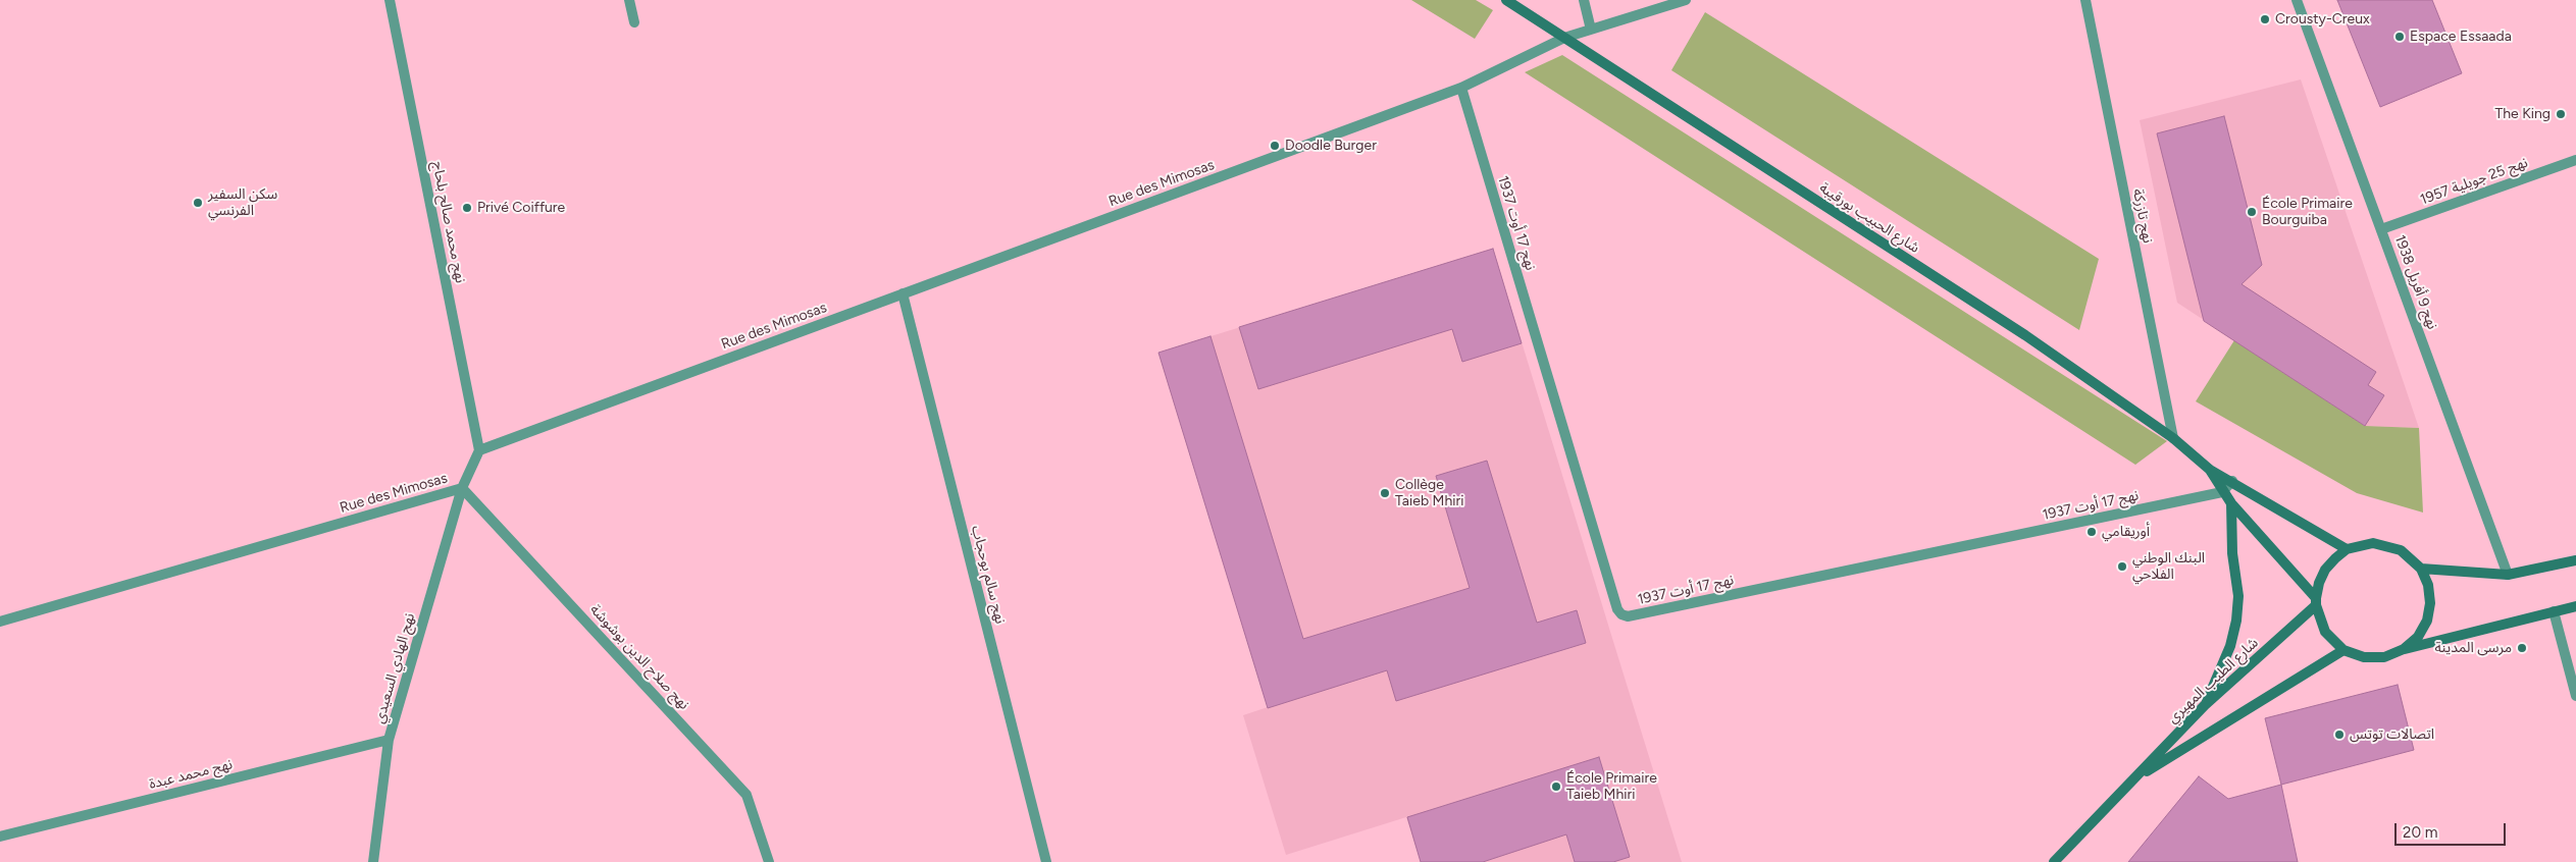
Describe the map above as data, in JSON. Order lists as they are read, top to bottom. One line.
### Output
{"streets":{"main road":["شارع الحبيب بورقيبة","شارع الطيب المهيري"],"street":["نهج 25 جويلية 1957","Rue des Mimosas","نهج تازركة","نهج محمد صالح بلحاج","نهج 17 أوت 1937","نهج 9 أفريل 1938","نهج سالم بوحجاب","نهج صلاح الدين بوشوشة","نهج الهادي السعيدي","نهج محمد عبدة"]},"crossings":[["نهج 25 جويلية 1957","نهج 9 أفريل 1938"],["Rue des Mimosas","شارع الحبيب بورقيبة"],["Rue des Mimosas","نهج محمد صالح بلحاج"],["Rue des Mimosas","نهج 17 أوت 1937"],["Rue des Mimosas","نهج سالم بوحجاب"],["Rue des Mimosas","نهج صلاح الدين بوشوشة"],["Rue des Mimosas","نهج الهادي السعيدي"],["نهج تازركة","شارع الحبيب بورقيبة"],["نهج صلاح الدين بوشوشة","نهج الهادي السعيدي"],["نهج الهادي السعيدي","نهج محمد عبدة"]],"places":["Crousty-Creux","Espace Essaada","The King","Doodle Burger","سكن السفير الفرنسي","Privé Coiffure","École Primaire Bourguiba","Collège Taieb Mhiri","أوريقامي","البنك الوطني الفلاحي","مرسى المدينة","اتصالات توتس","École Primaire Taieb Mhiri"],"scale_bar":"20 m"}
